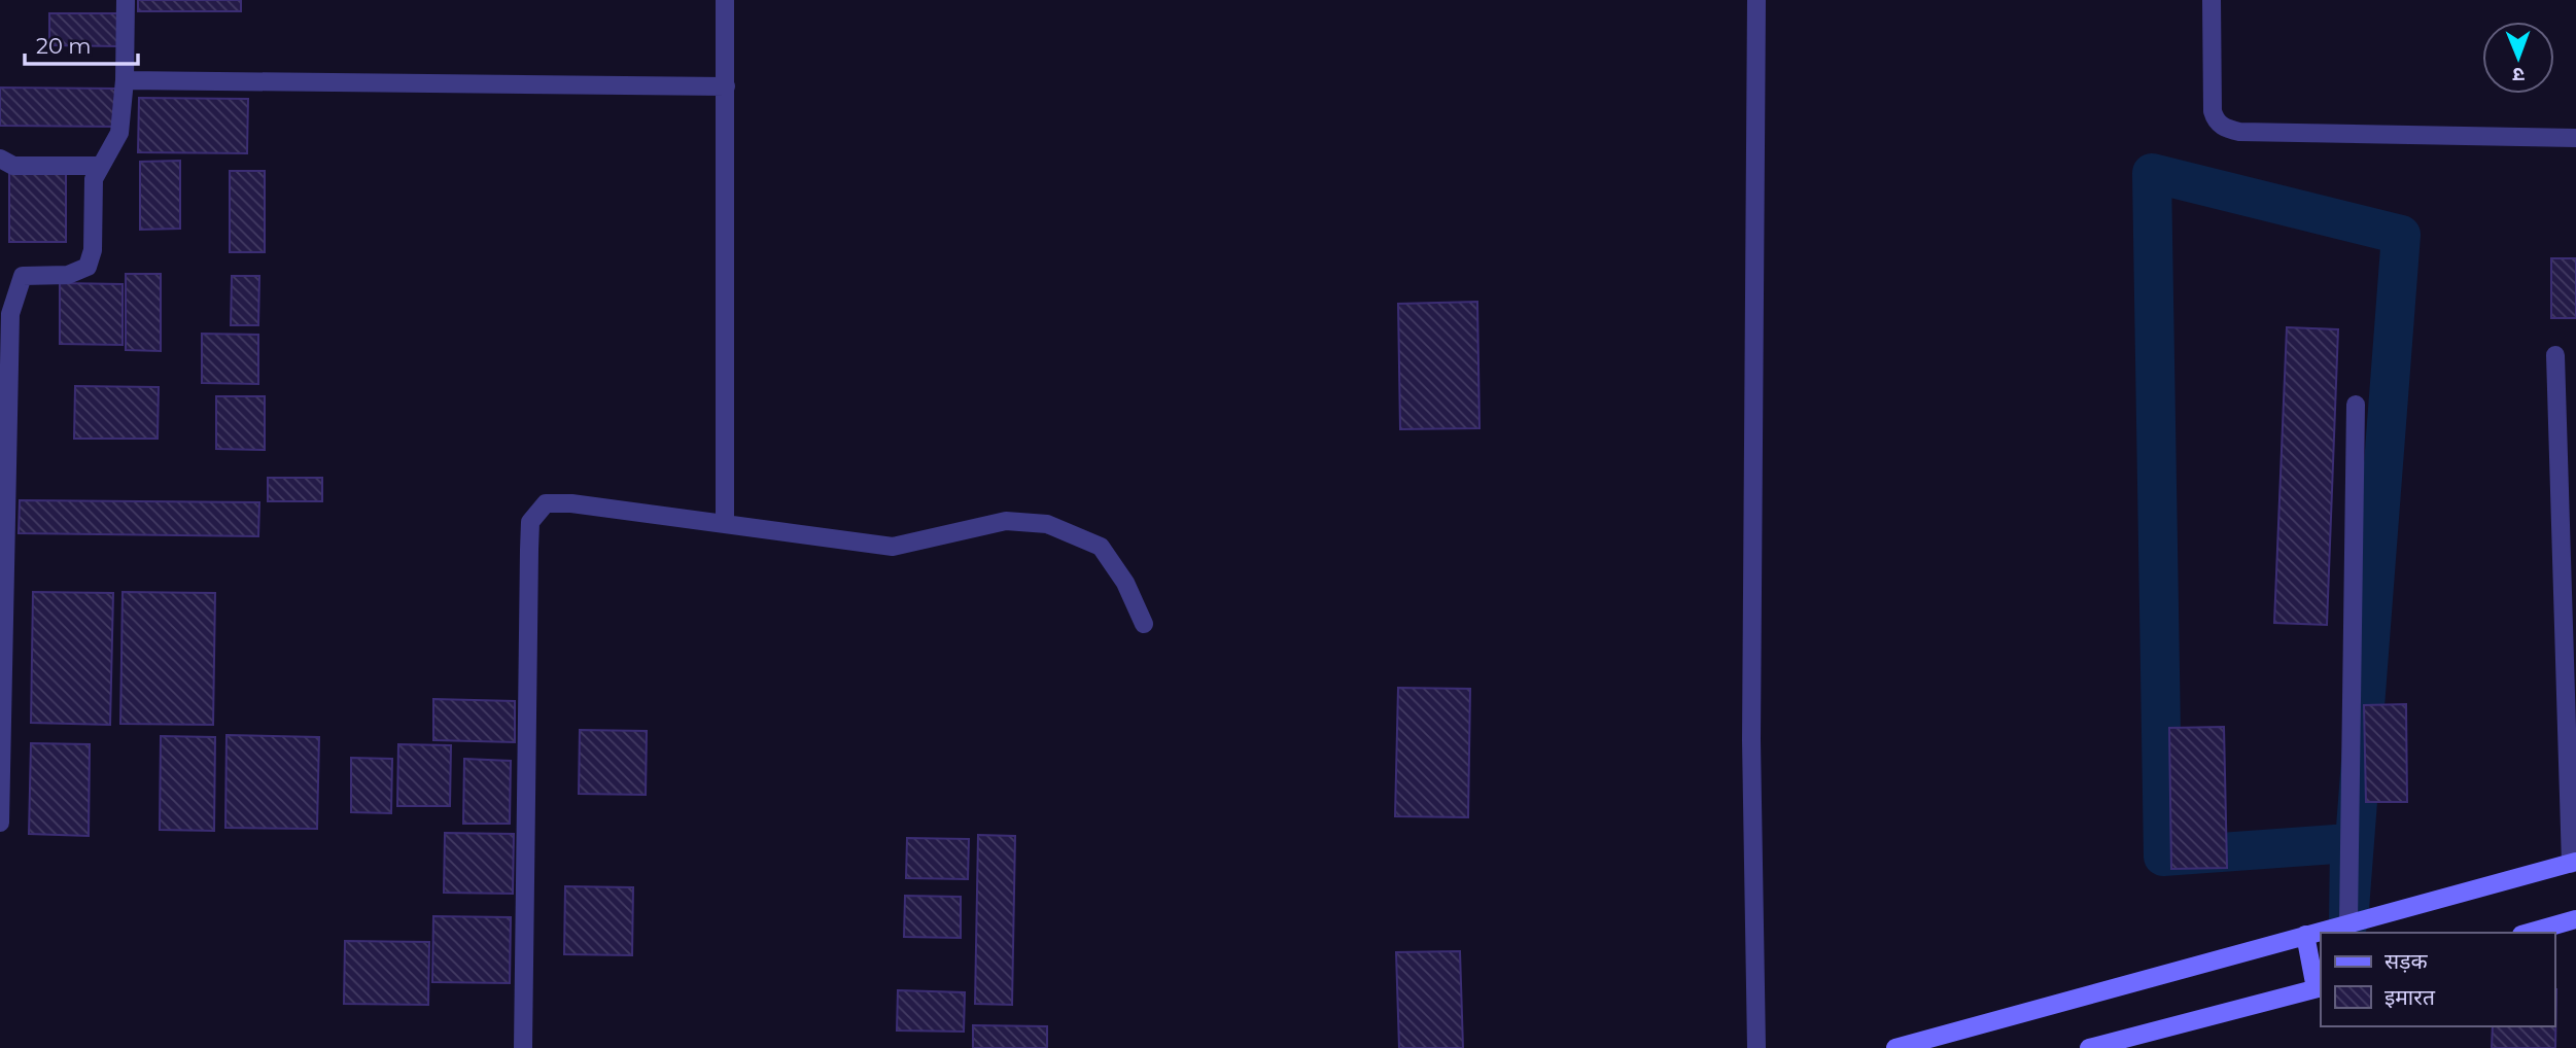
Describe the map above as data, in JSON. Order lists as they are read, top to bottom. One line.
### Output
{"legend":["सड़क","इमारत"],"scale_bar":"20 m","north":"bottom"}
